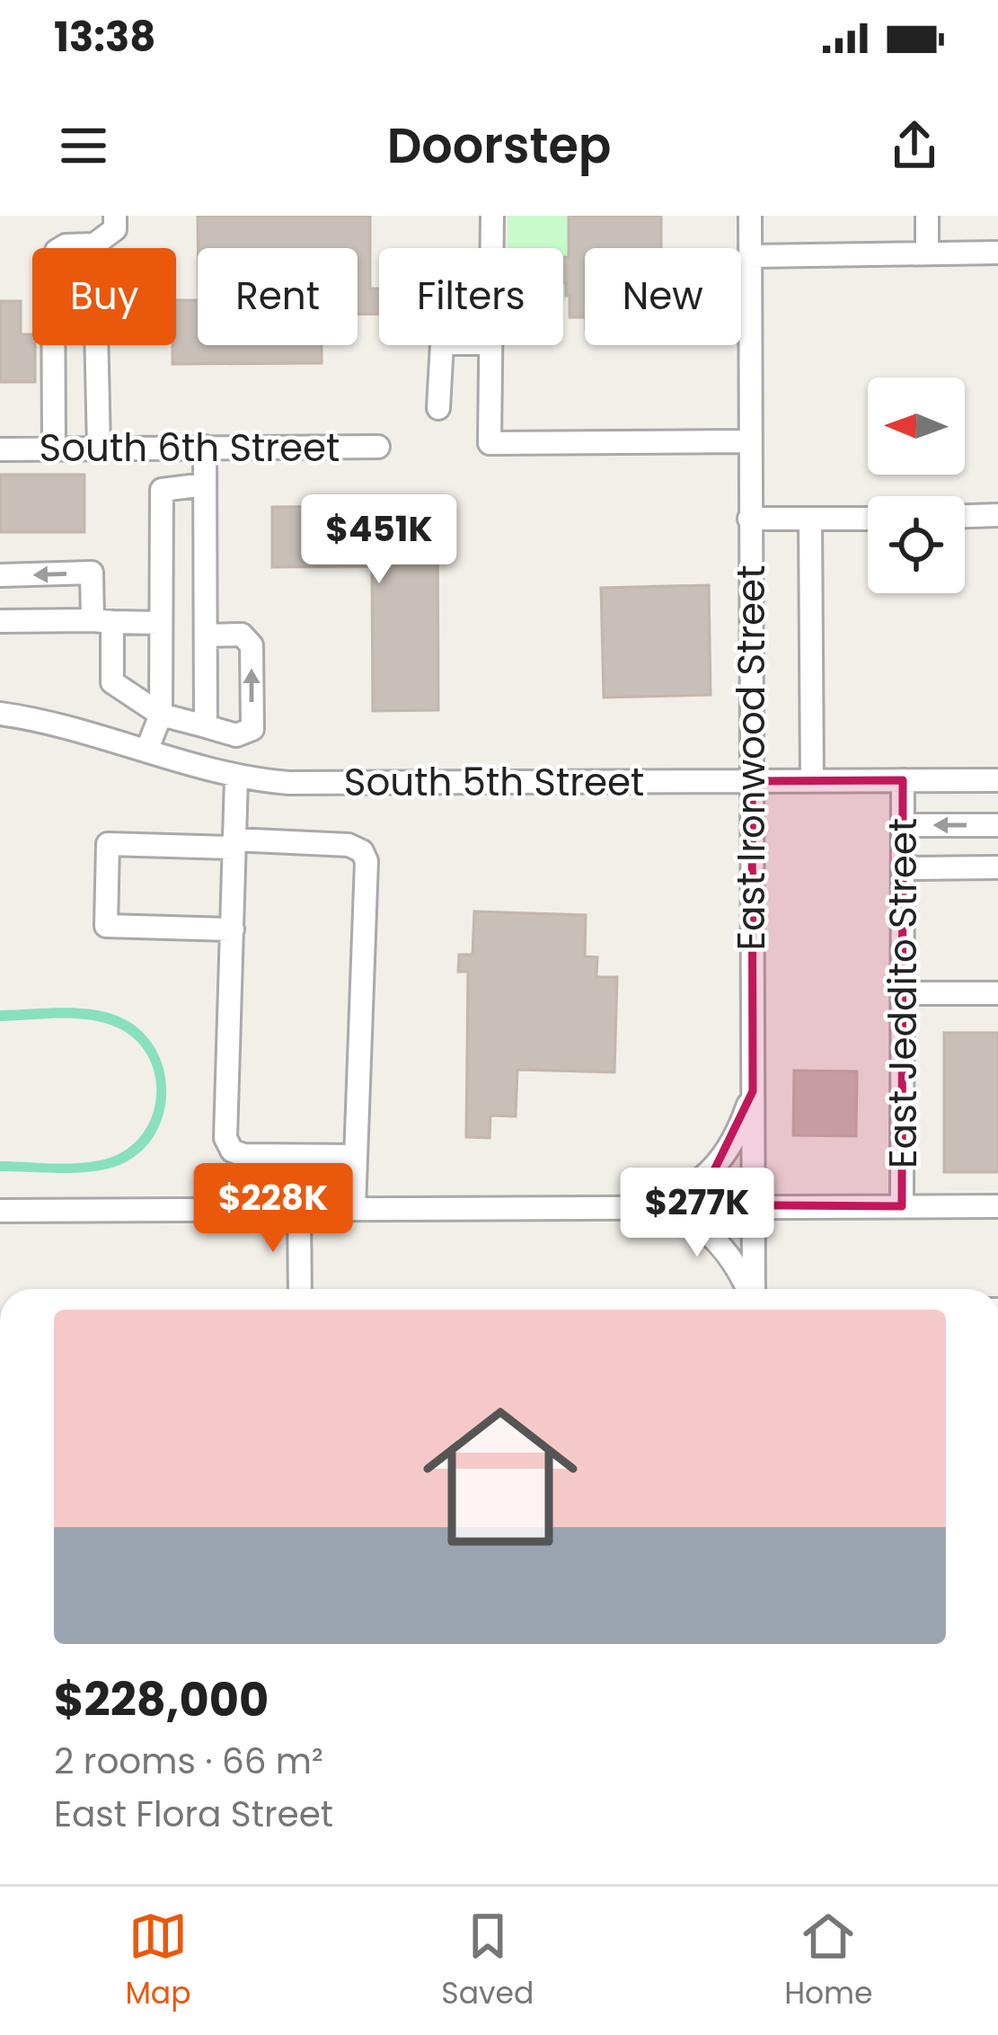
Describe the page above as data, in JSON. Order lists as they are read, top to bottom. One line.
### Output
{"streets":{"street":["South 6th Street","East Ironwood Street","South 5th Street","East Jeddito Street"]},"crossings":[["East Ironwood Street","South 5th Street"],["South 5th Street","East Jeddito Street"]],"north":"left","page":{"status":"13:38","header":"Doorstep","chip":["Buy","Rent","Filters","New"],"price":["$451K","$228K","$277K"],"list":[{"name":"$228,000","note":"2 rooms · 66 m² · East Flora Street"}],"tabs":["Map","Saved","Home"]}}
